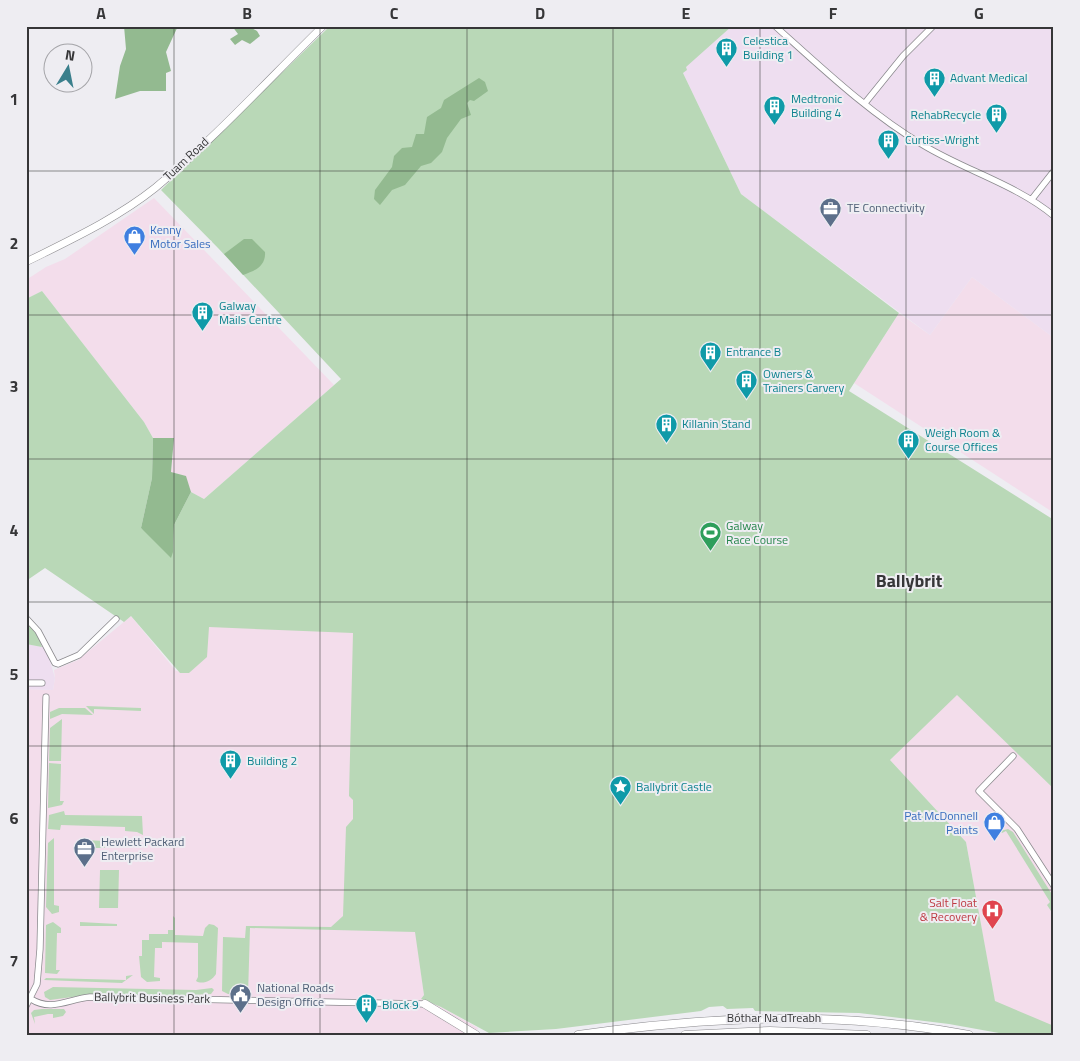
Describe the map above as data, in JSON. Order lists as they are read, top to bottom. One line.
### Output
{"streets":{"highway":["Bóthar Na dTreabh"],"main road":["Tuam Road"],"street":["Ballybrit Business Park"]},"districts":["Ballybrit"],"places":{"building":["Celestica Building 1","Advant Medical","Medtronic Building 4","RehabRecycle","Curtiss-Wright","Galway Mails Centre","Entrance B","Owners & Trainers Carvery","Killanin Stand","Weigh Room & Course Offices","Building 2","Block 9"],"office":["TE Connectivity","Hewlett Packard Enterprise"],"shop":["Kenny Motor Sales","Pat McDonnell Paints"],"sports":["Galway Race Course"],"place":["Ballybrit Castle"],"hospital":["Salt Float & Recovery"],"public building":["National Roads Design Office"]},"north":"top","grid":{"columns":["A","B","C","D","E","F","G"],"rows":["1","2","3","4","5","6","7"]}}
